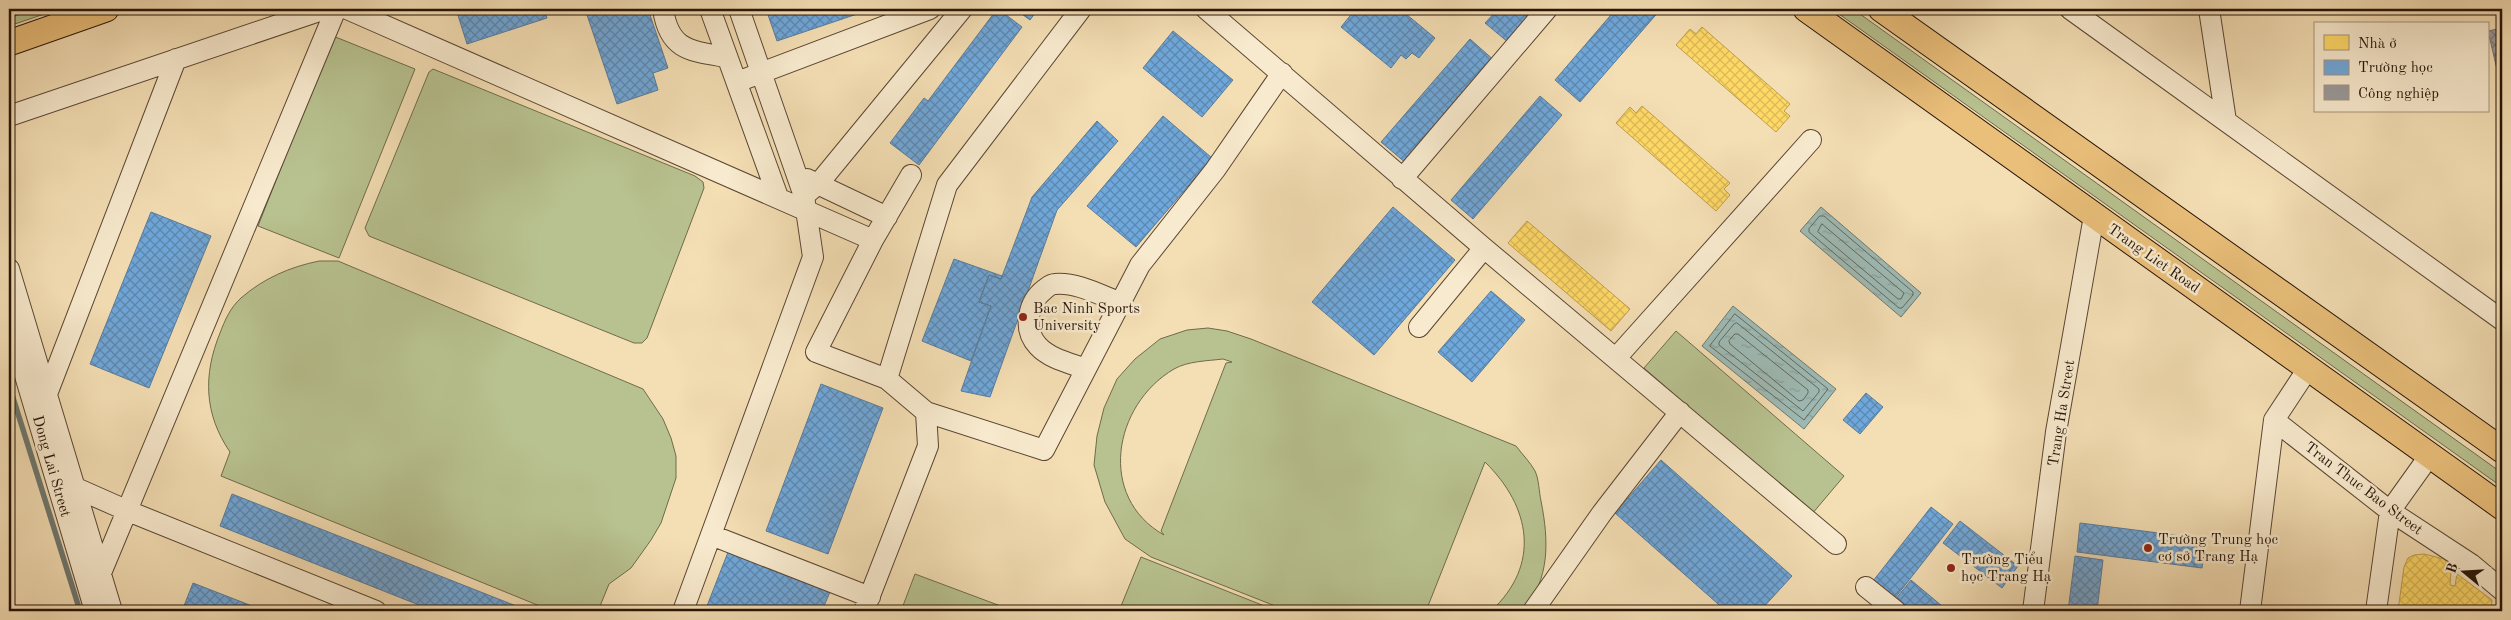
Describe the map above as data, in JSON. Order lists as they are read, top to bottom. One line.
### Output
{"streets":{"main road":["Trang Liet Road"],"street":["Trang Ha Street","Dong Lai Street","Tran Thuc Bao Street"]},"crossings":[["Trang Liet Road","Trang Ha Street"]],"places":["Bac Ninh Sports University","Trường Trung học cơ sở Trang Hạ","Trường Tiểu học Trang Hạ"],"legend":["Nhà ở","Trường học","Công nghiệp"],"north":"left"}
